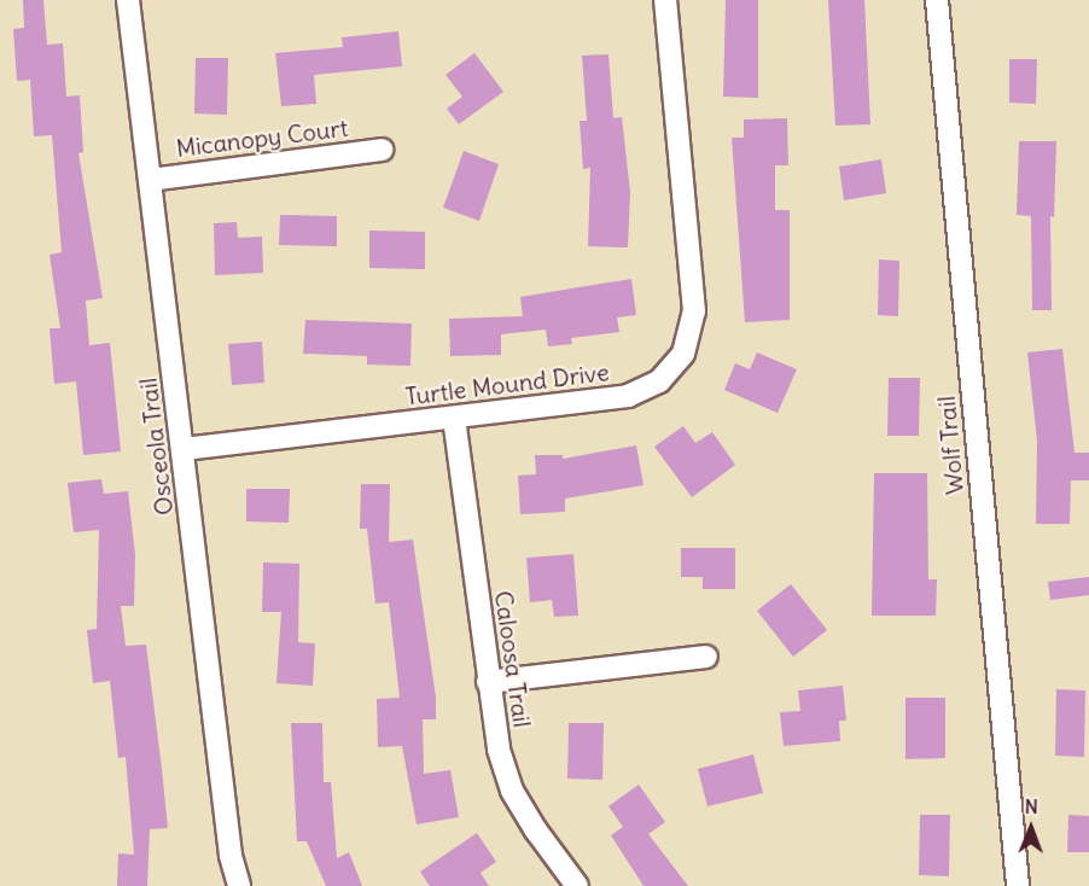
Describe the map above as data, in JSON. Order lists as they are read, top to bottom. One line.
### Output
{"streets":{"street":["Micanopy Court","Turtle Mound Drive","Wolf Trail","Osceola Trail","Caloosa Trail"]},"crossings":[["Micanopy Court","Osceola Trail"],["Turtle Mound Drive","Osceola Trail"],["Turtle Mound Drive","Caloosa Trail"]],"north":"top"}
